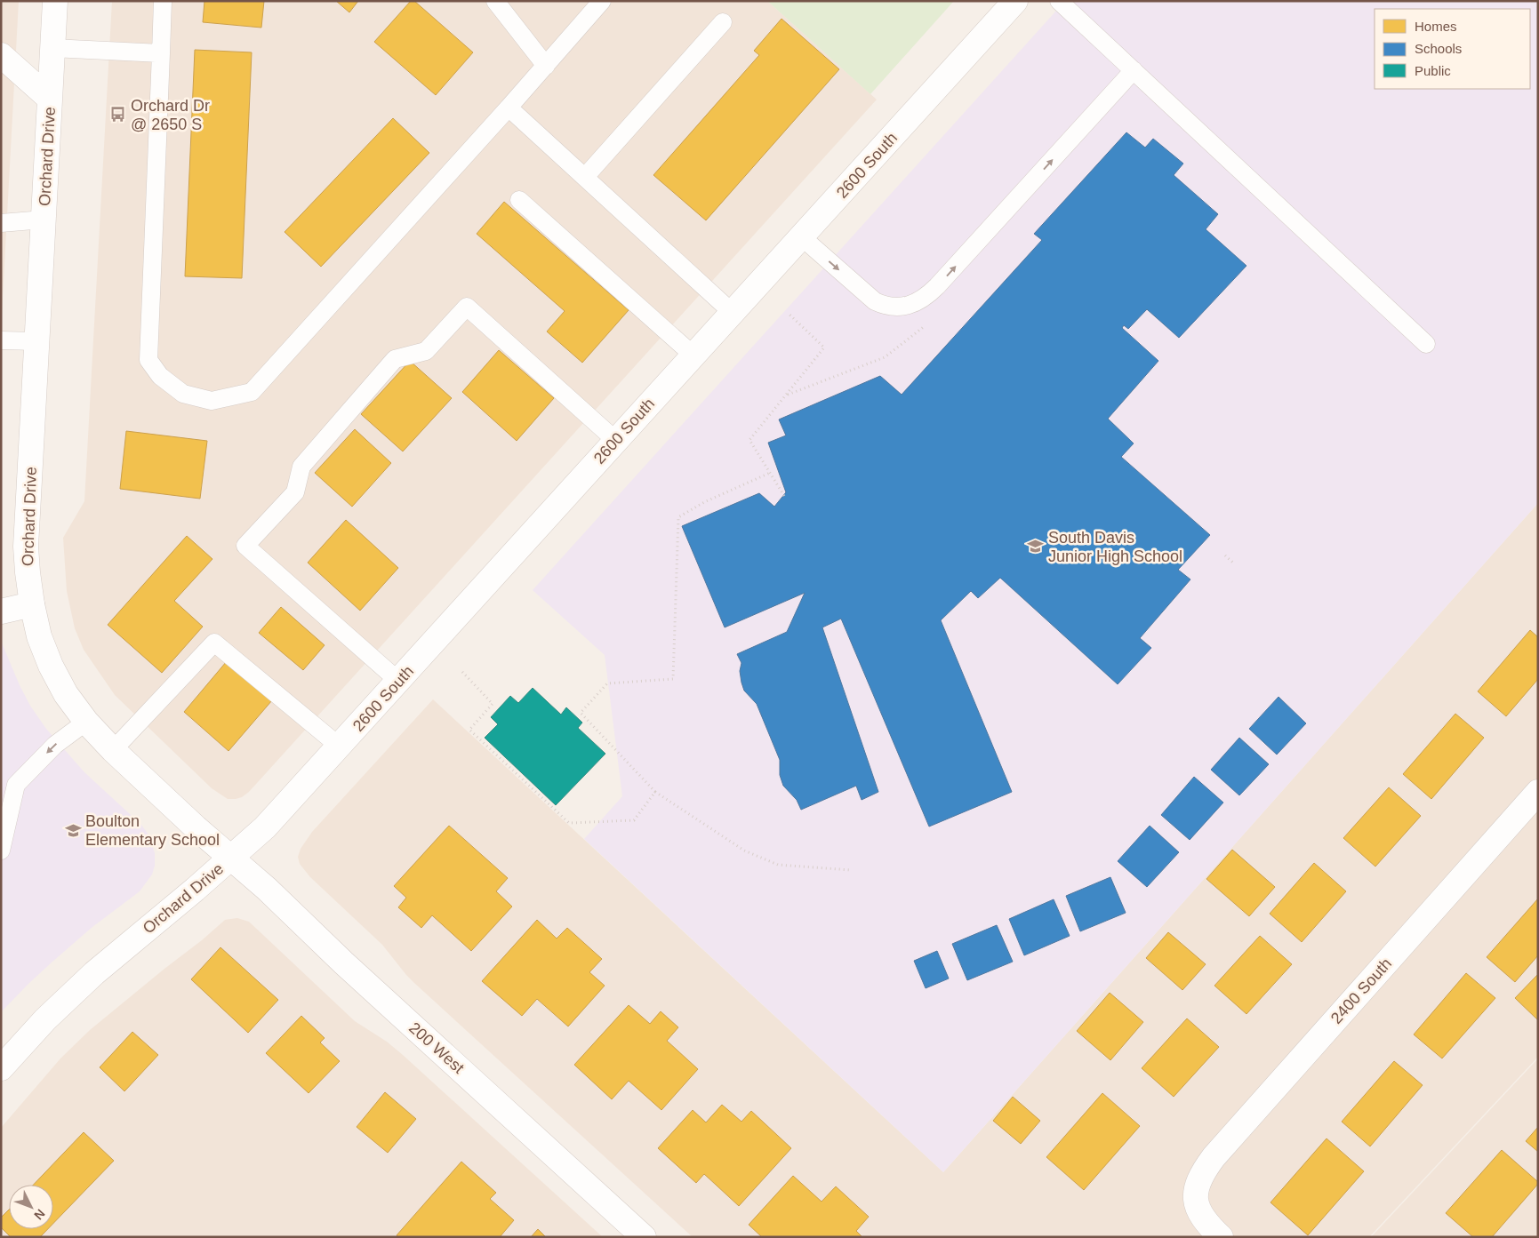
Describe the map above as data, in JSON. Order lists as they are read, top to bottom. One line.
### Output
{"streets":{"main road":["Orchard Drive","2600 South","2400 South","200 West"]},"crossings":[["Orchard Drive","2600 South"],["Orchard Drive","200 West"],["2600 South","200 West"]],"places":{"bus stop":["Orchard Dr @ 2650 S"],"school or university":["South Davis Junior High School","Boulton Elementary School"]},"legend":["Homes","Schools","Public"],"north":"bottom right"}
